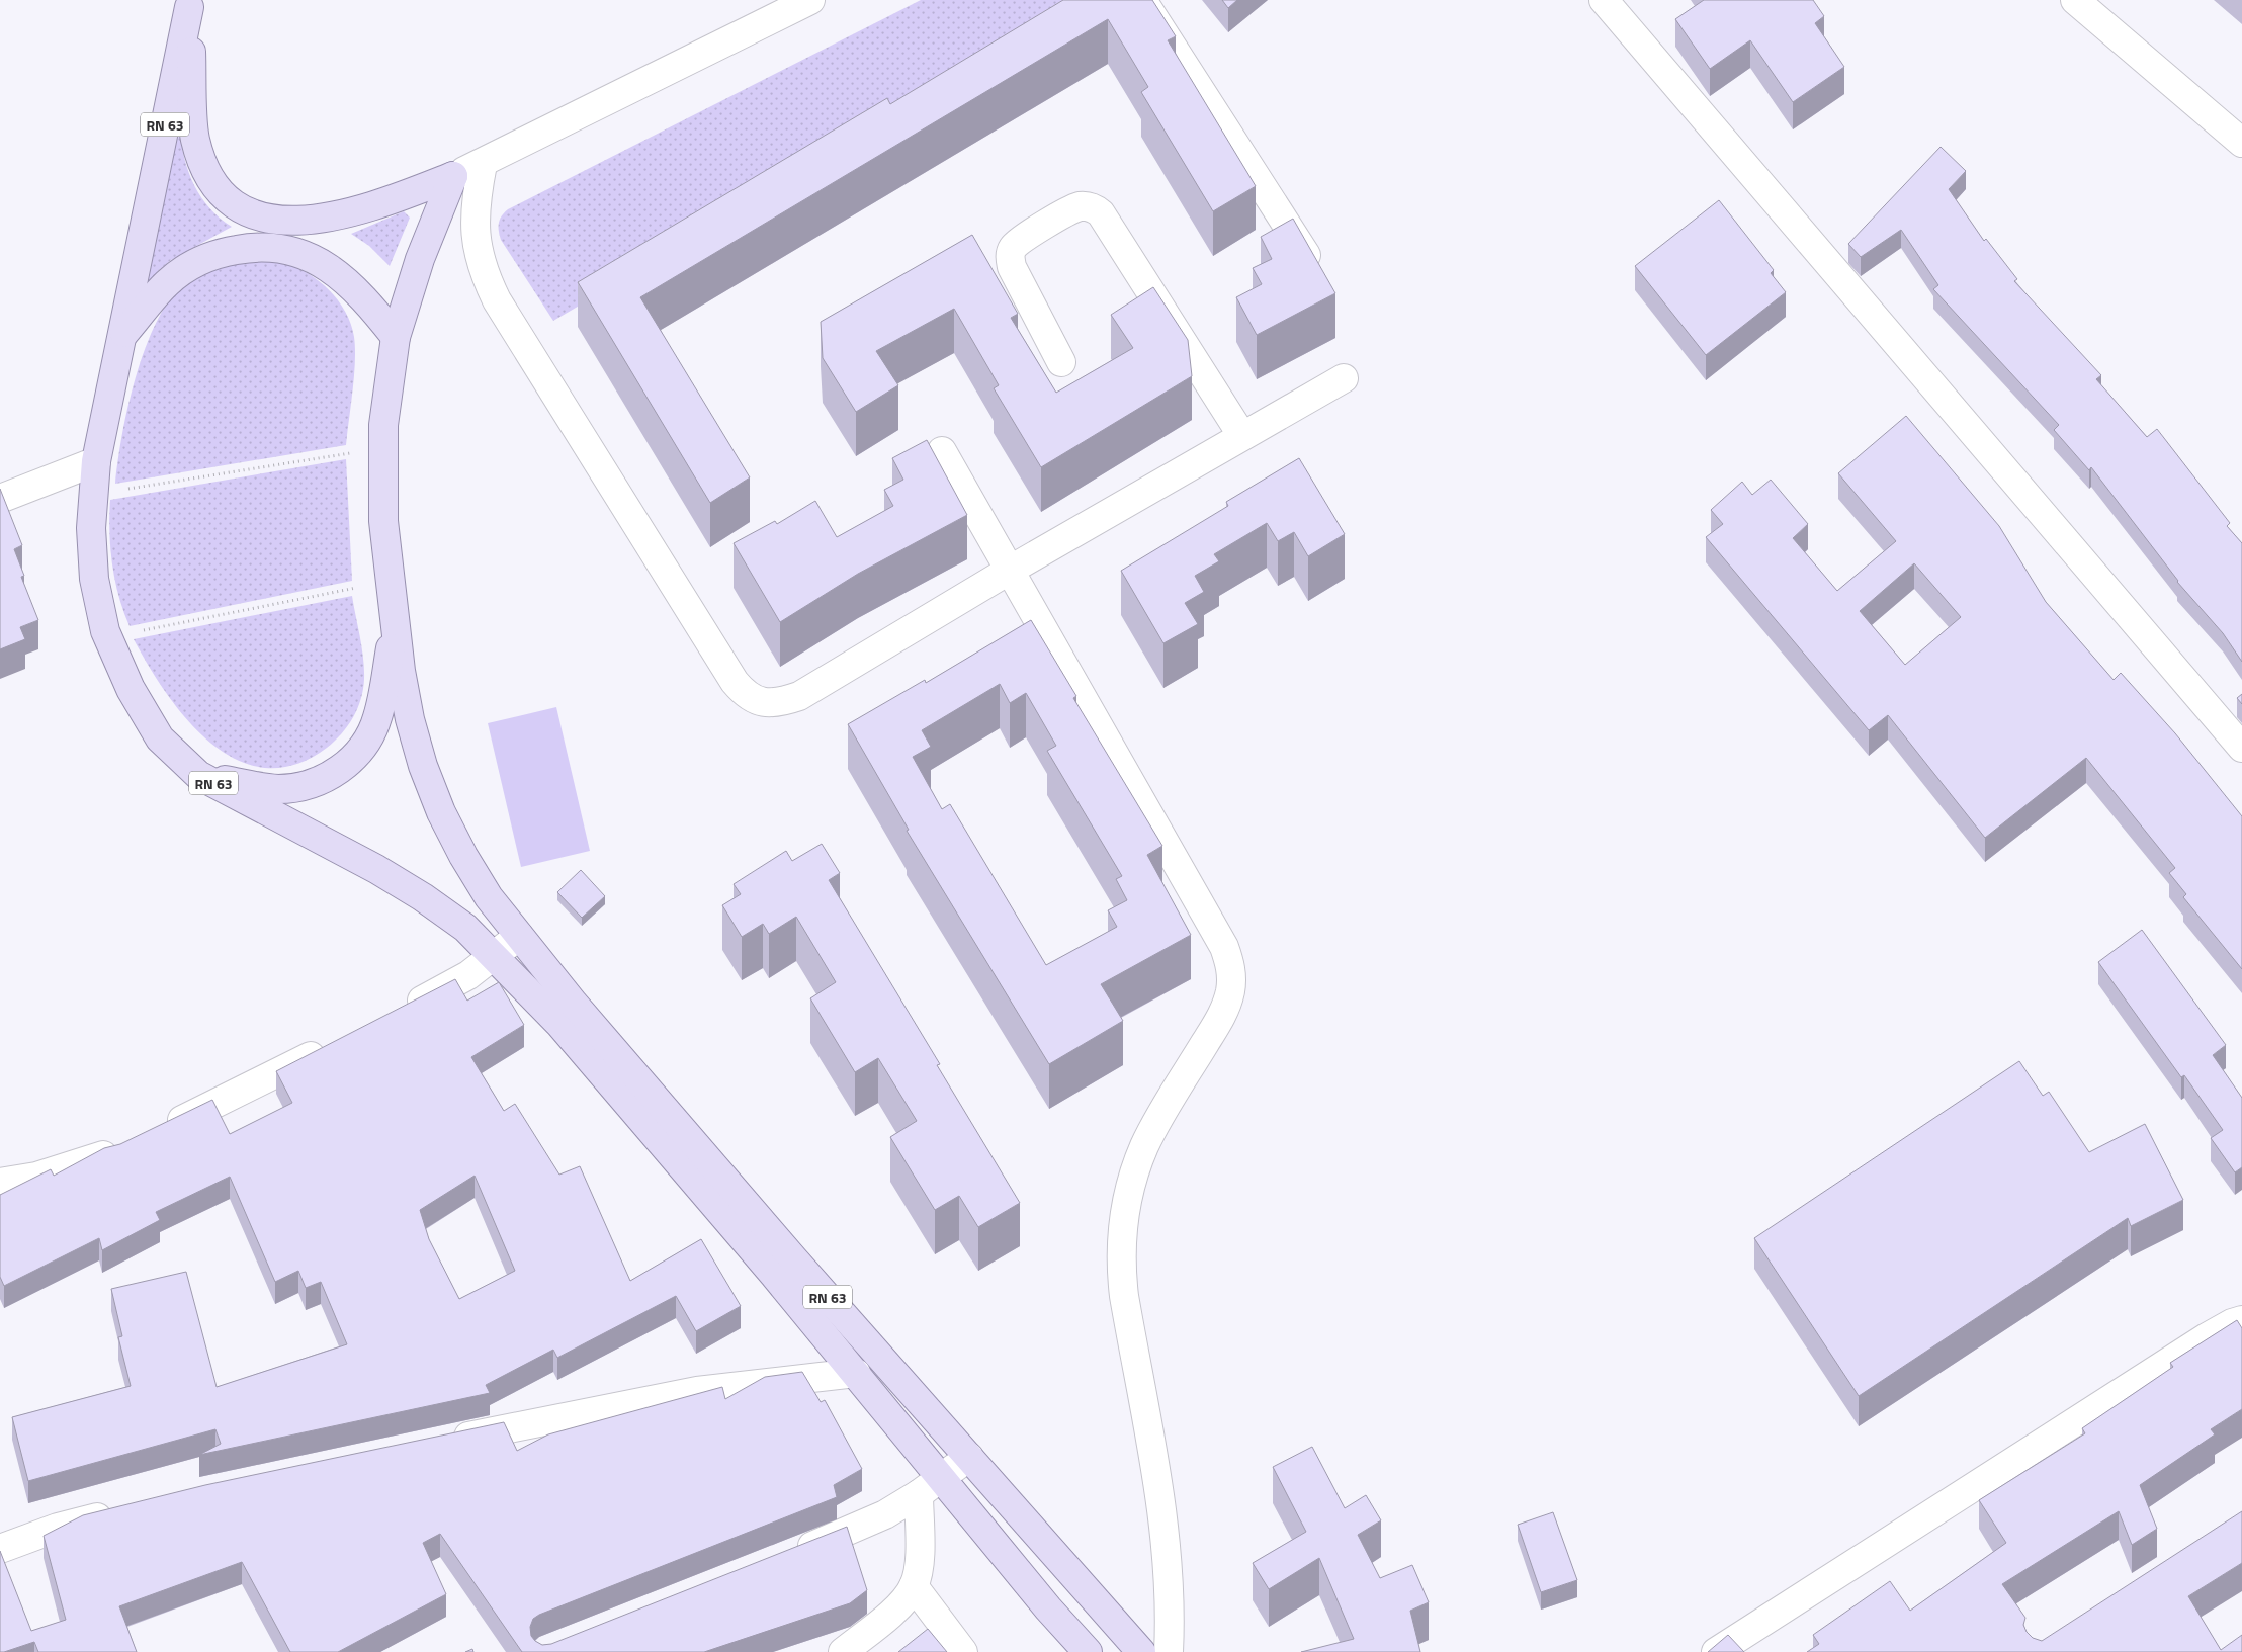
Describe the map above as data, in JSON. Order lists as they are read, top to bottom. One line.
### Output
{"streets":{"main road":["RN 63"]}}
